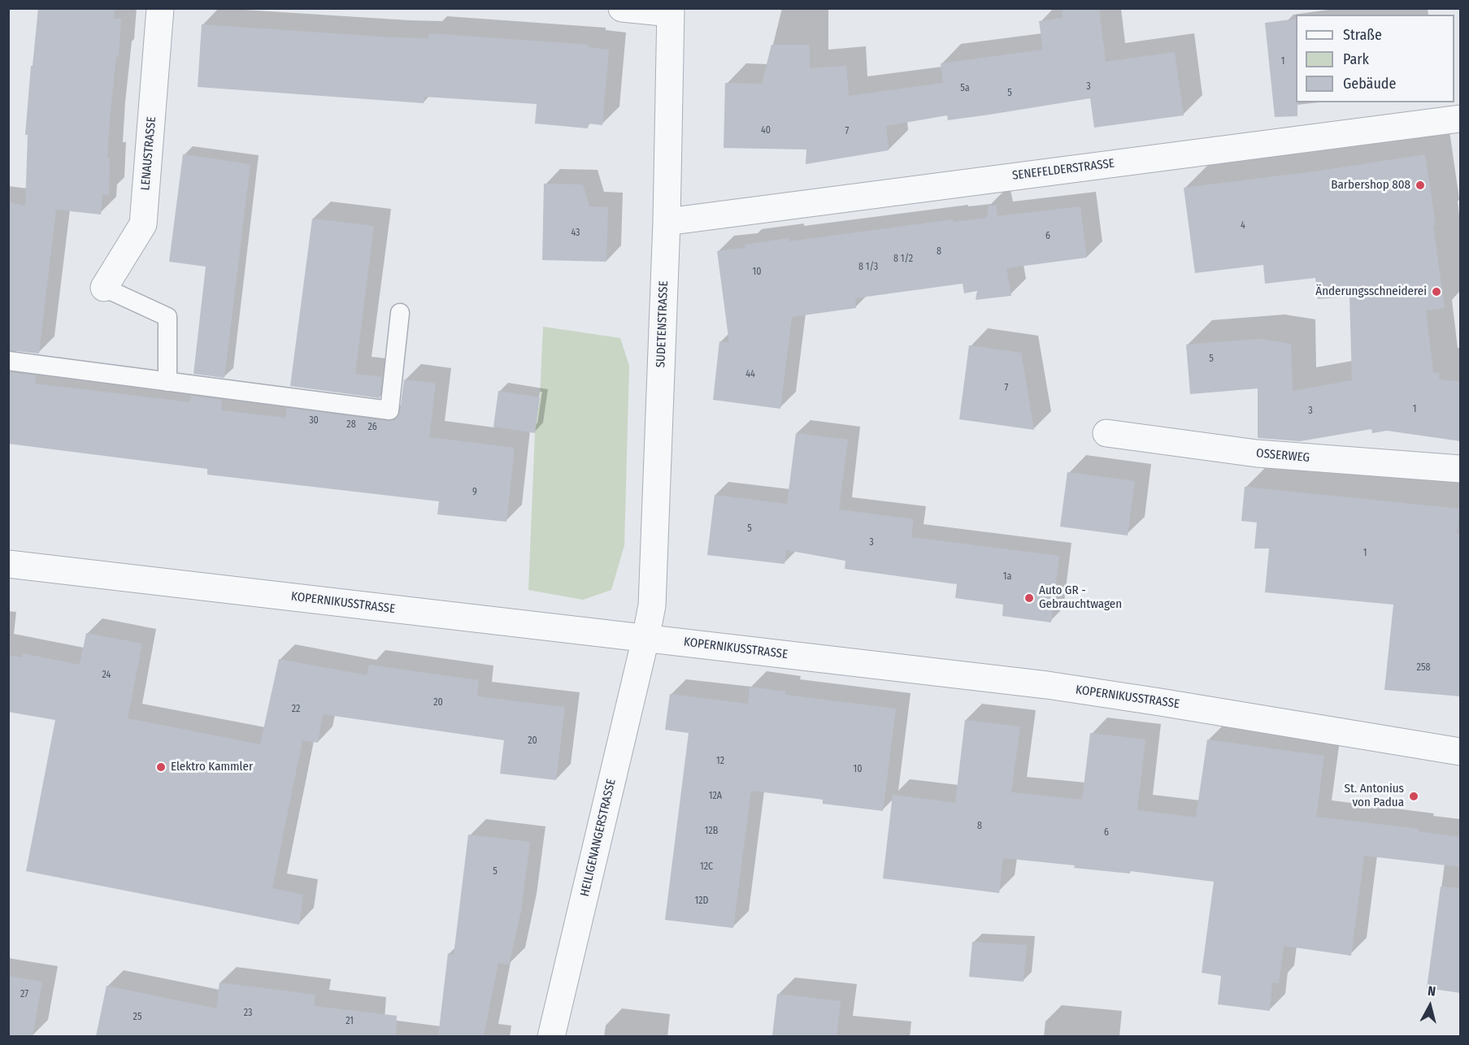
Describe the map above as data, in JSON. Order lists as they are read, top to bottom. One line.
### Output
{"streets":{"street":["LENAUSTRASSE","SENEFELDERSTRASSE","SUDETENSTRASSE","OSSERWEG","KOPERNIKUSSTRASSE","HEILIGENANGERSTRASSE"]},"crossings":[["SENEFELDERSTRASSE","SUDETENSTRASSE"],["SUDETENSTRASSE","KOPERNIKUSSTRASSE"],["SUDETENSTRASSE","HEILIGENANGERSTRASSE"],["KOPERNIKUSSTRASSE","HEILIGENANGERSTRASSE"]],"places":["Barbershop 808","Änderungsschneiderei","Auto GR - Gebrauchtwagen","Elektro Kammler","St. Antonius von Padua"],"house_numbers":["1","3","5a","5","40","7","4","43","6","8","8 1/2","8 1/3","10","5","44","7","1","3","30","28","26","9","5","3","1","1a","258","24","20","22","20","12","10","12A","8","12B","6","12C","5","12D","27","23","25","21"],"legend":["Straße","Park","Gebäude"],"north":"top"}
